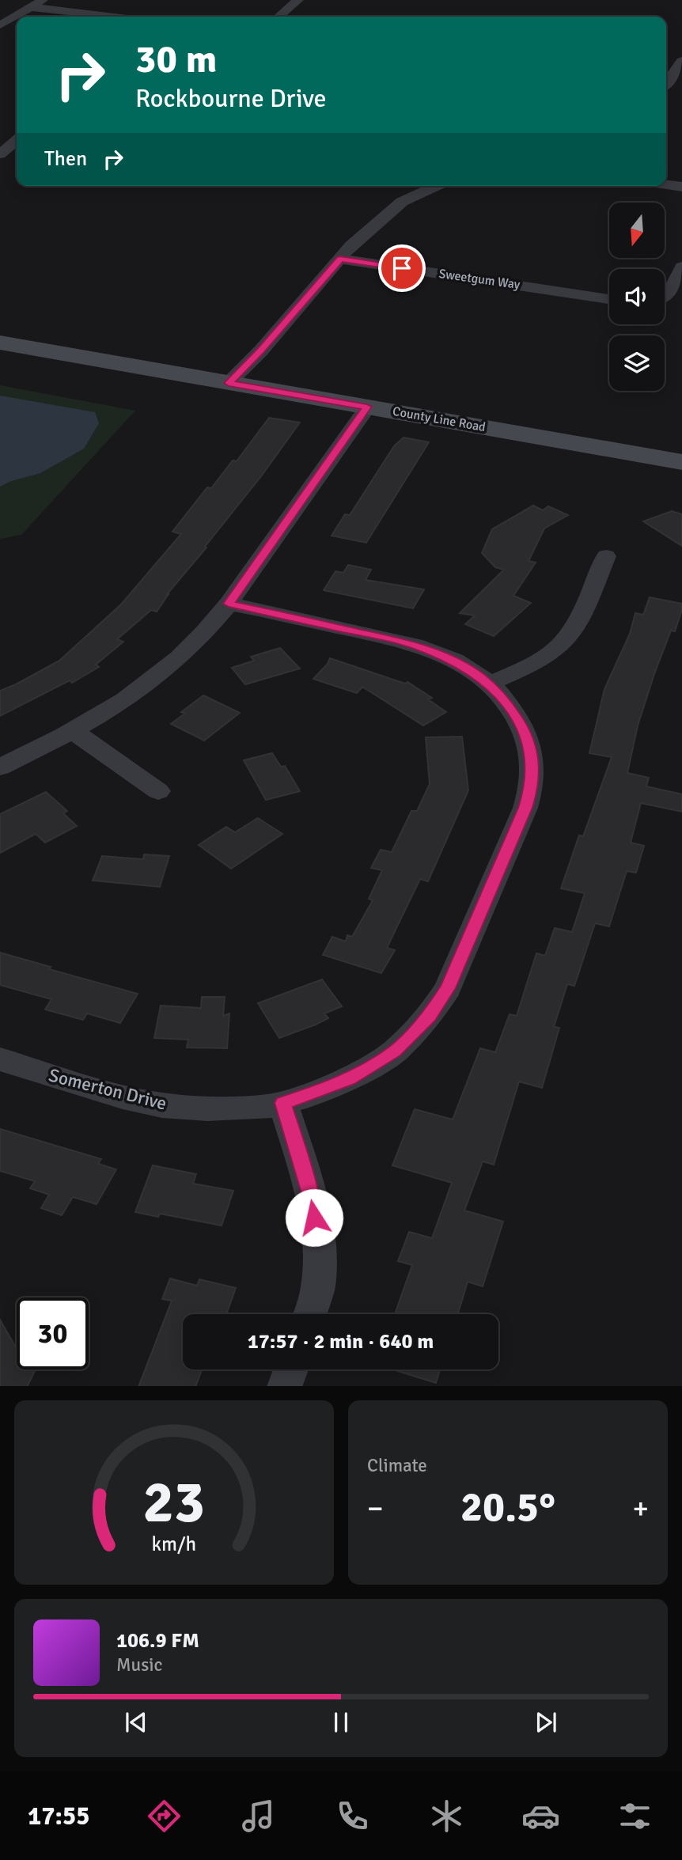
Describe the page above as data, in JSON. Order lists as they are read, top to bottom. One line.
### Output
{"streets":{"main road":["County Line Road"],"street":["Sweetgum Way","Somerton Drive"]},"north":"bottom","page":{"turn":["30 m","Rockbourne Drive"],"then":"Then","limit":"30","trip":"17:57 · 2 min · 640 m","tile":"Climate","heat":["−","20.5°","+"],"song":["106.9 FM","Music"],"tabs":"17:55","gauge":["23","km/h"]}}
